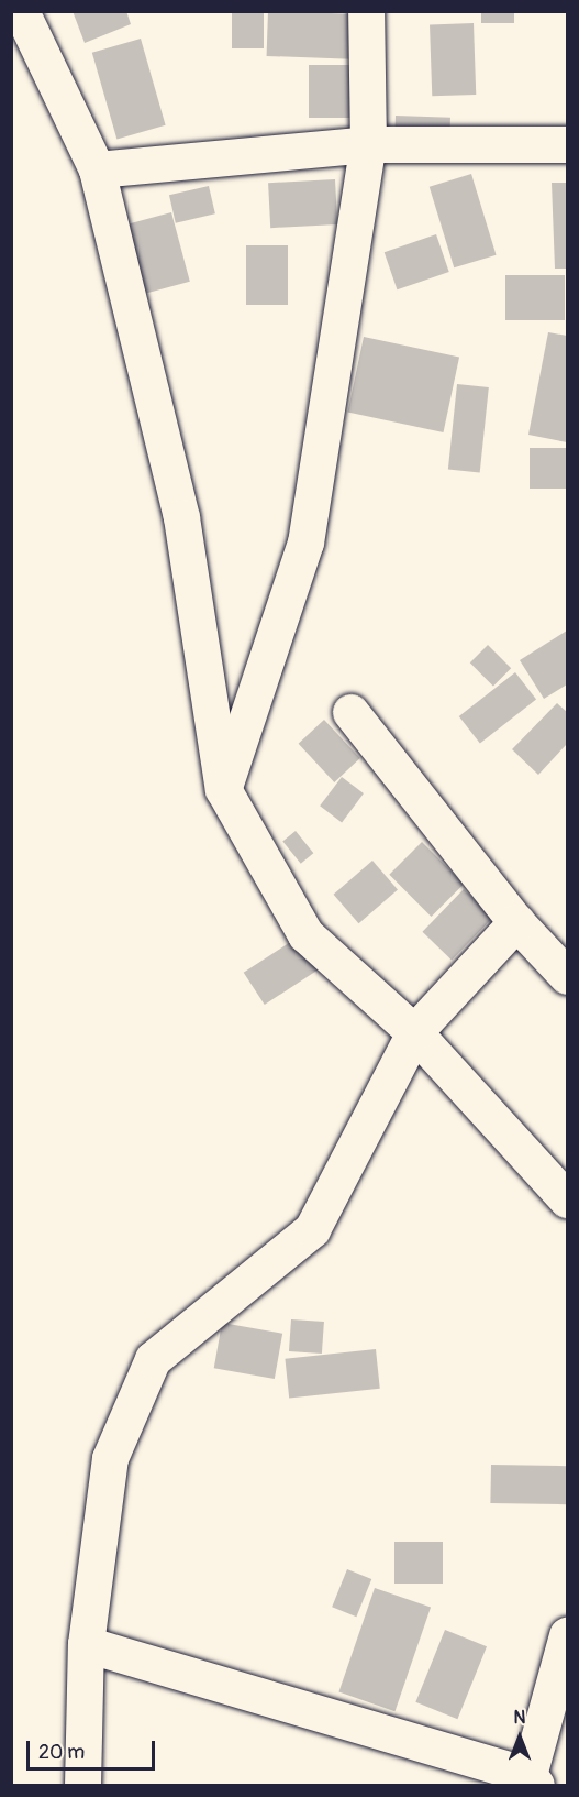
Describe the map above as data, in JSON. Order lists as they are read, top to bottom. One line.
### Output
{"scale_bar":"20 m","north":"top"}
